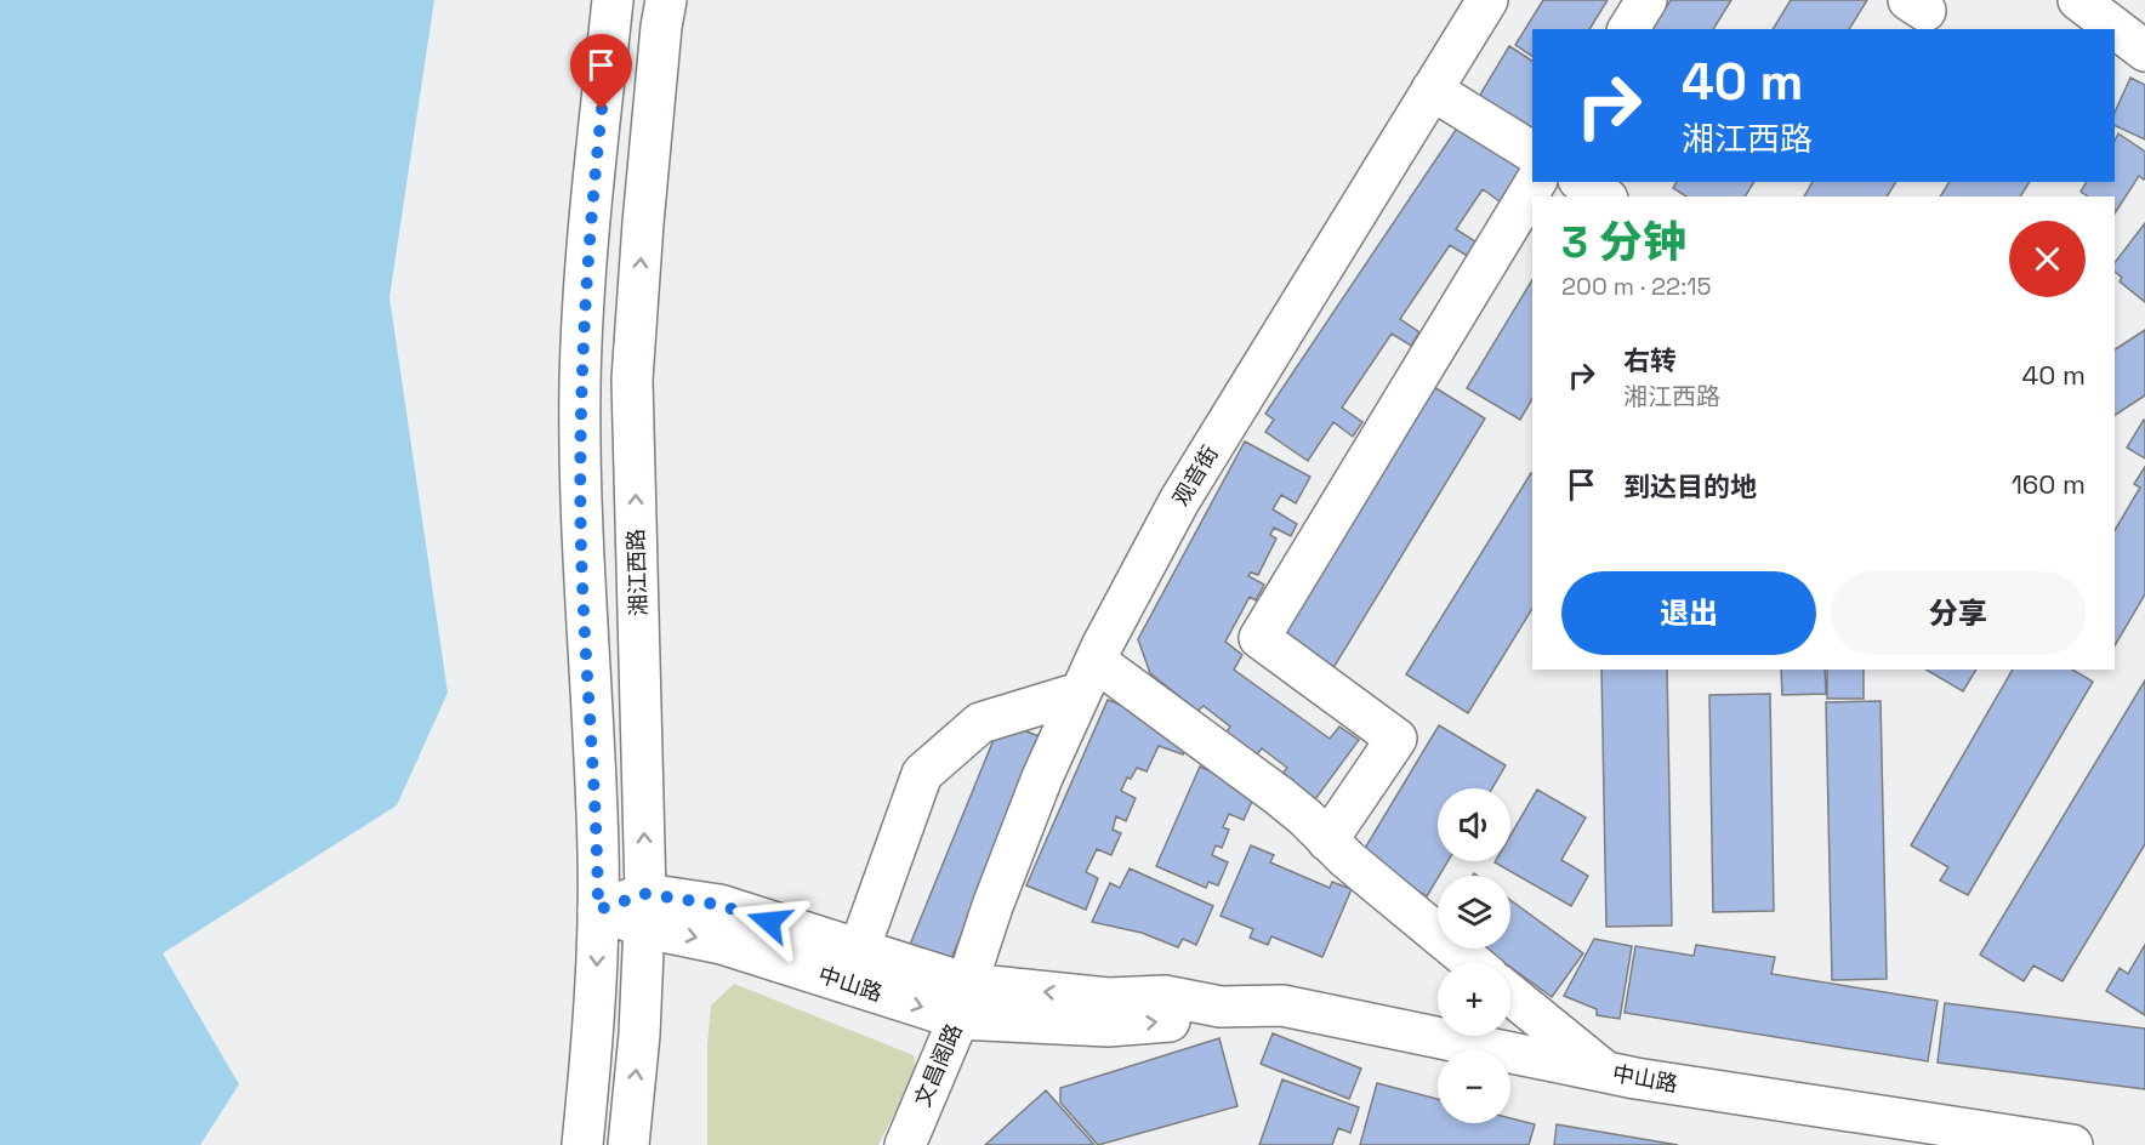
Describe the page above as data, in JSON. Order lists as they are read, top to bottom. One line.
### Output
{"streets":{"street":["观音街","湘江西路","中山路","文昌阁路"]},"crossings":[["观音街","中山路"],["观音街","文昌阁路"],["湘江西路","中山路"],["中山路","文昌阁路"]],"page":{"turn":["40 m","湘江西路"],"heading":["3 分钟","200 m · 22:15"],"list":[{"name":"右转","note":"湘江西路","value":"40 m"},{"name":"到达目的地","value":"160 m"}],"buttons":["退出","分享"],"map_buttons":["+","−"]}}
